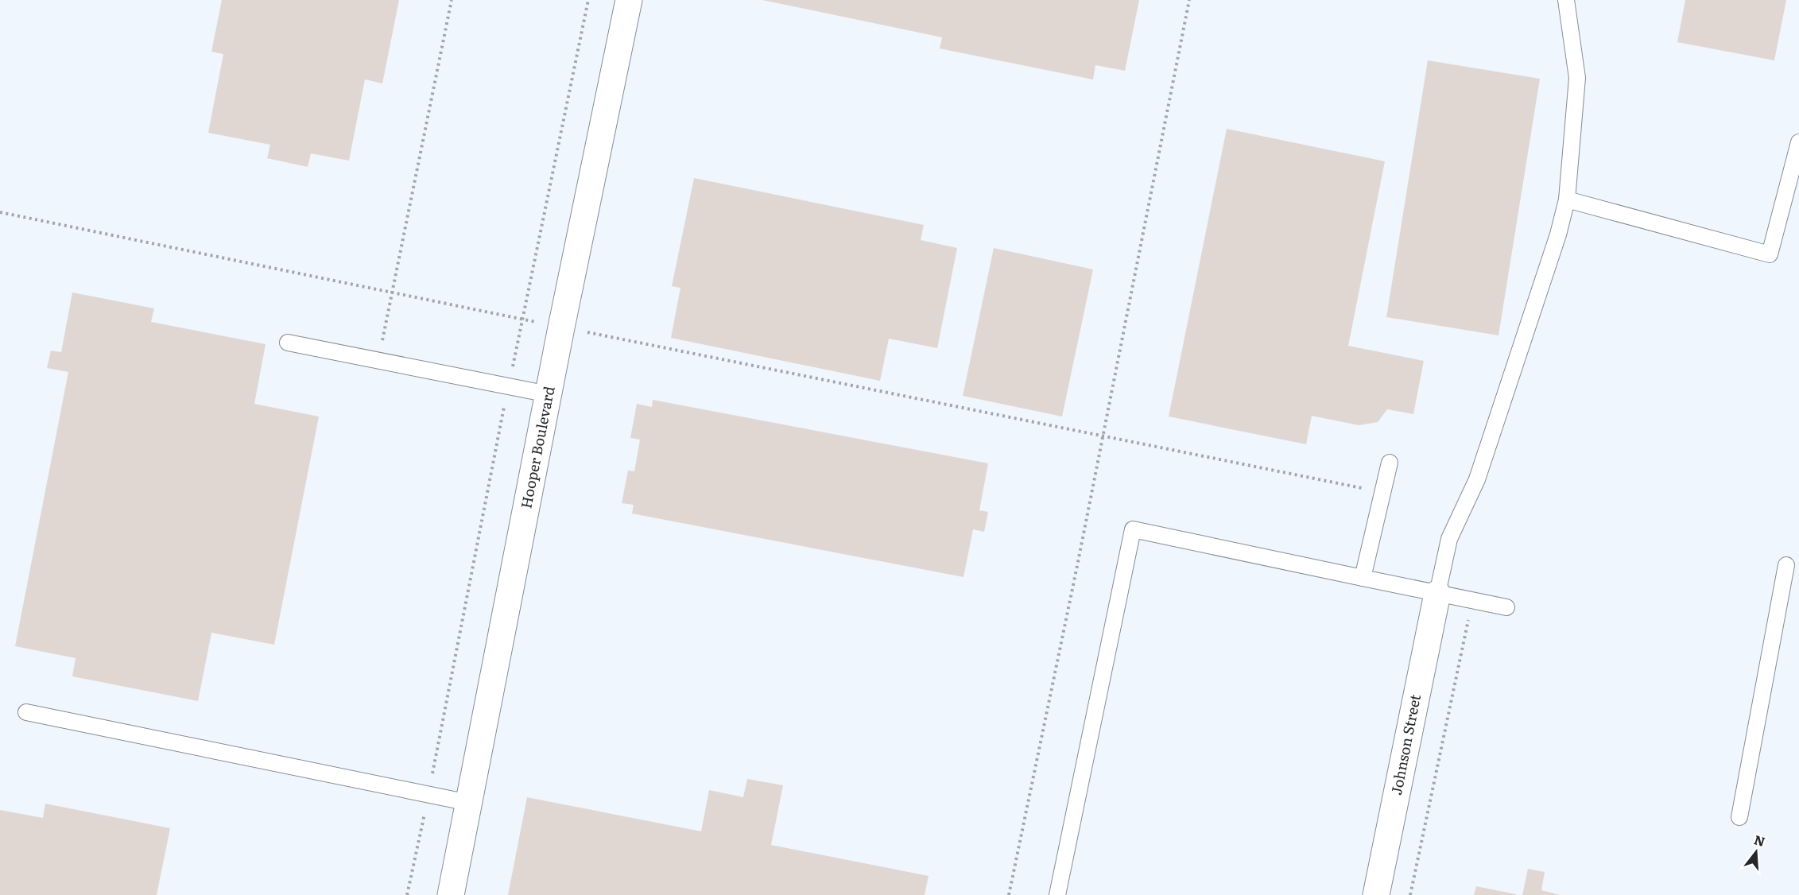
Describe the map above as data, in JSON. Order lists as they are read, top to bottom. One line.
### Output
{"streets":{"street":["Hooper Boulevard","Johnson Street"]},"north":"top"}
